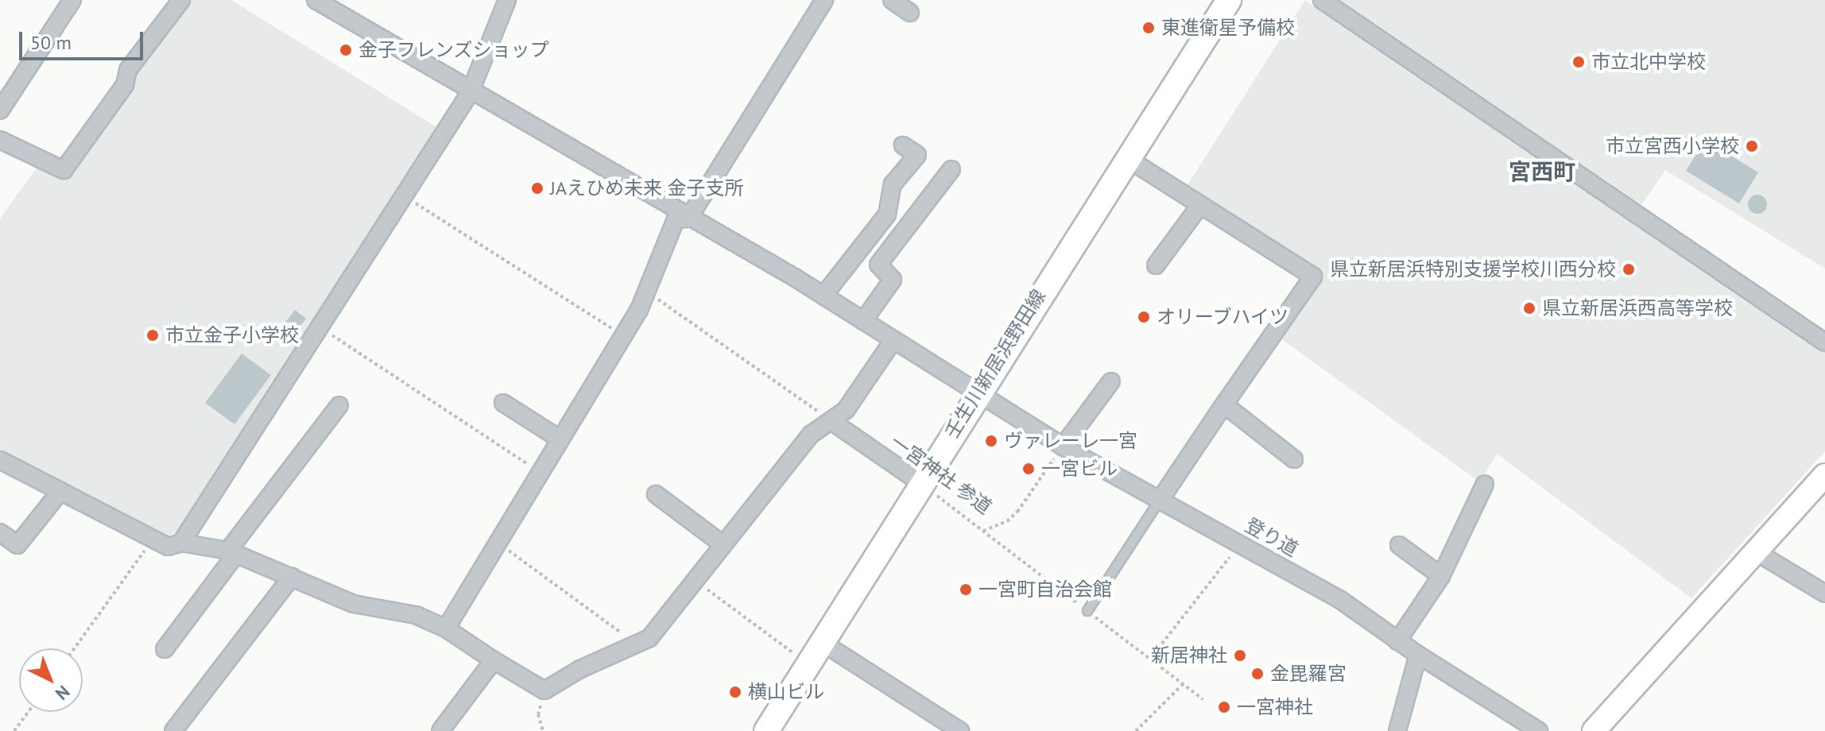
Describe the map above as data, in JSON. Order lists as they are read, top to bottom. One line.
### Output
{"streets":{"main road":["壬生川新居浜野田線"],"street":["一宮神社 参道","登り道"]},"crossings":[["壬生川新居浜野田線","一宮神社 参道"],["壬生川新居浜野田線","登り道"]],"districts":["宮西町"],"places":["東進衛星予備校","金子フレンズショップ","市立北中学校","市立宮西小学校","JAえひめ未来 金子支所","県立新居浜特別支援学校川西分校","県立新居浜西高等学校","オリーブハイツ","市立金子小学校","ヴァレーレ一宮","一宮ビル","一宮町自治会館","新居神社","金毘羅宮","横山ビル","一宮神社"],"scale_bar":"50 m","north":"bottom right"}
